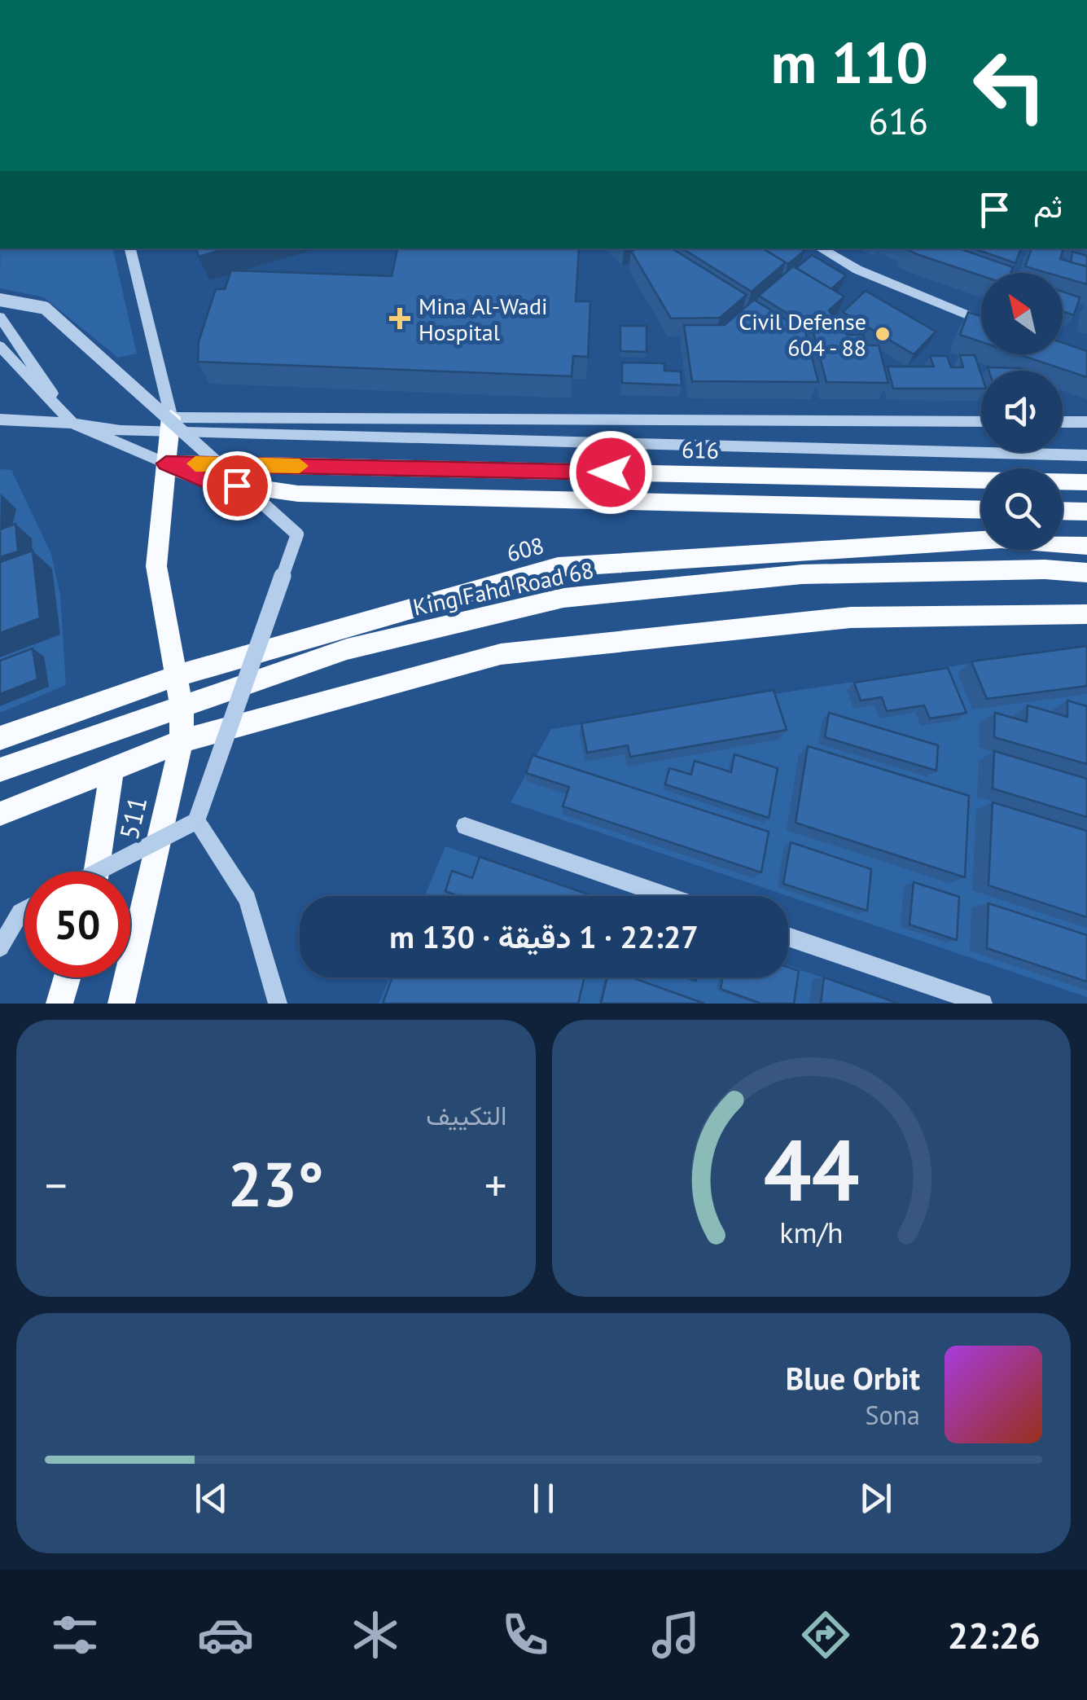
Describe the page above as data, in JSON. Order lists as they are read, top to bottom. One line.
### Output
{"streets":{"main road":["616","608","King Fahd Road 68","511"]},"crossings":[["616","511"],["608","511"],["King Fahd Road 68","511"]],"places":{"health":["Mina Al-Wadi Hospital"],"other":["Civil Defense 604 - 88"]},"north":"top left","page":{"turn":["110 m","616"],"then":"ثم","limit":"50","trip":"22:27 · 1 دقيقة · 130 m","tile":"التكييف","heat":["−","23°","+"],"song":["Blue Orbit","Sona"],"tabs":"22:26","gauge":["44","km/h"]}}
